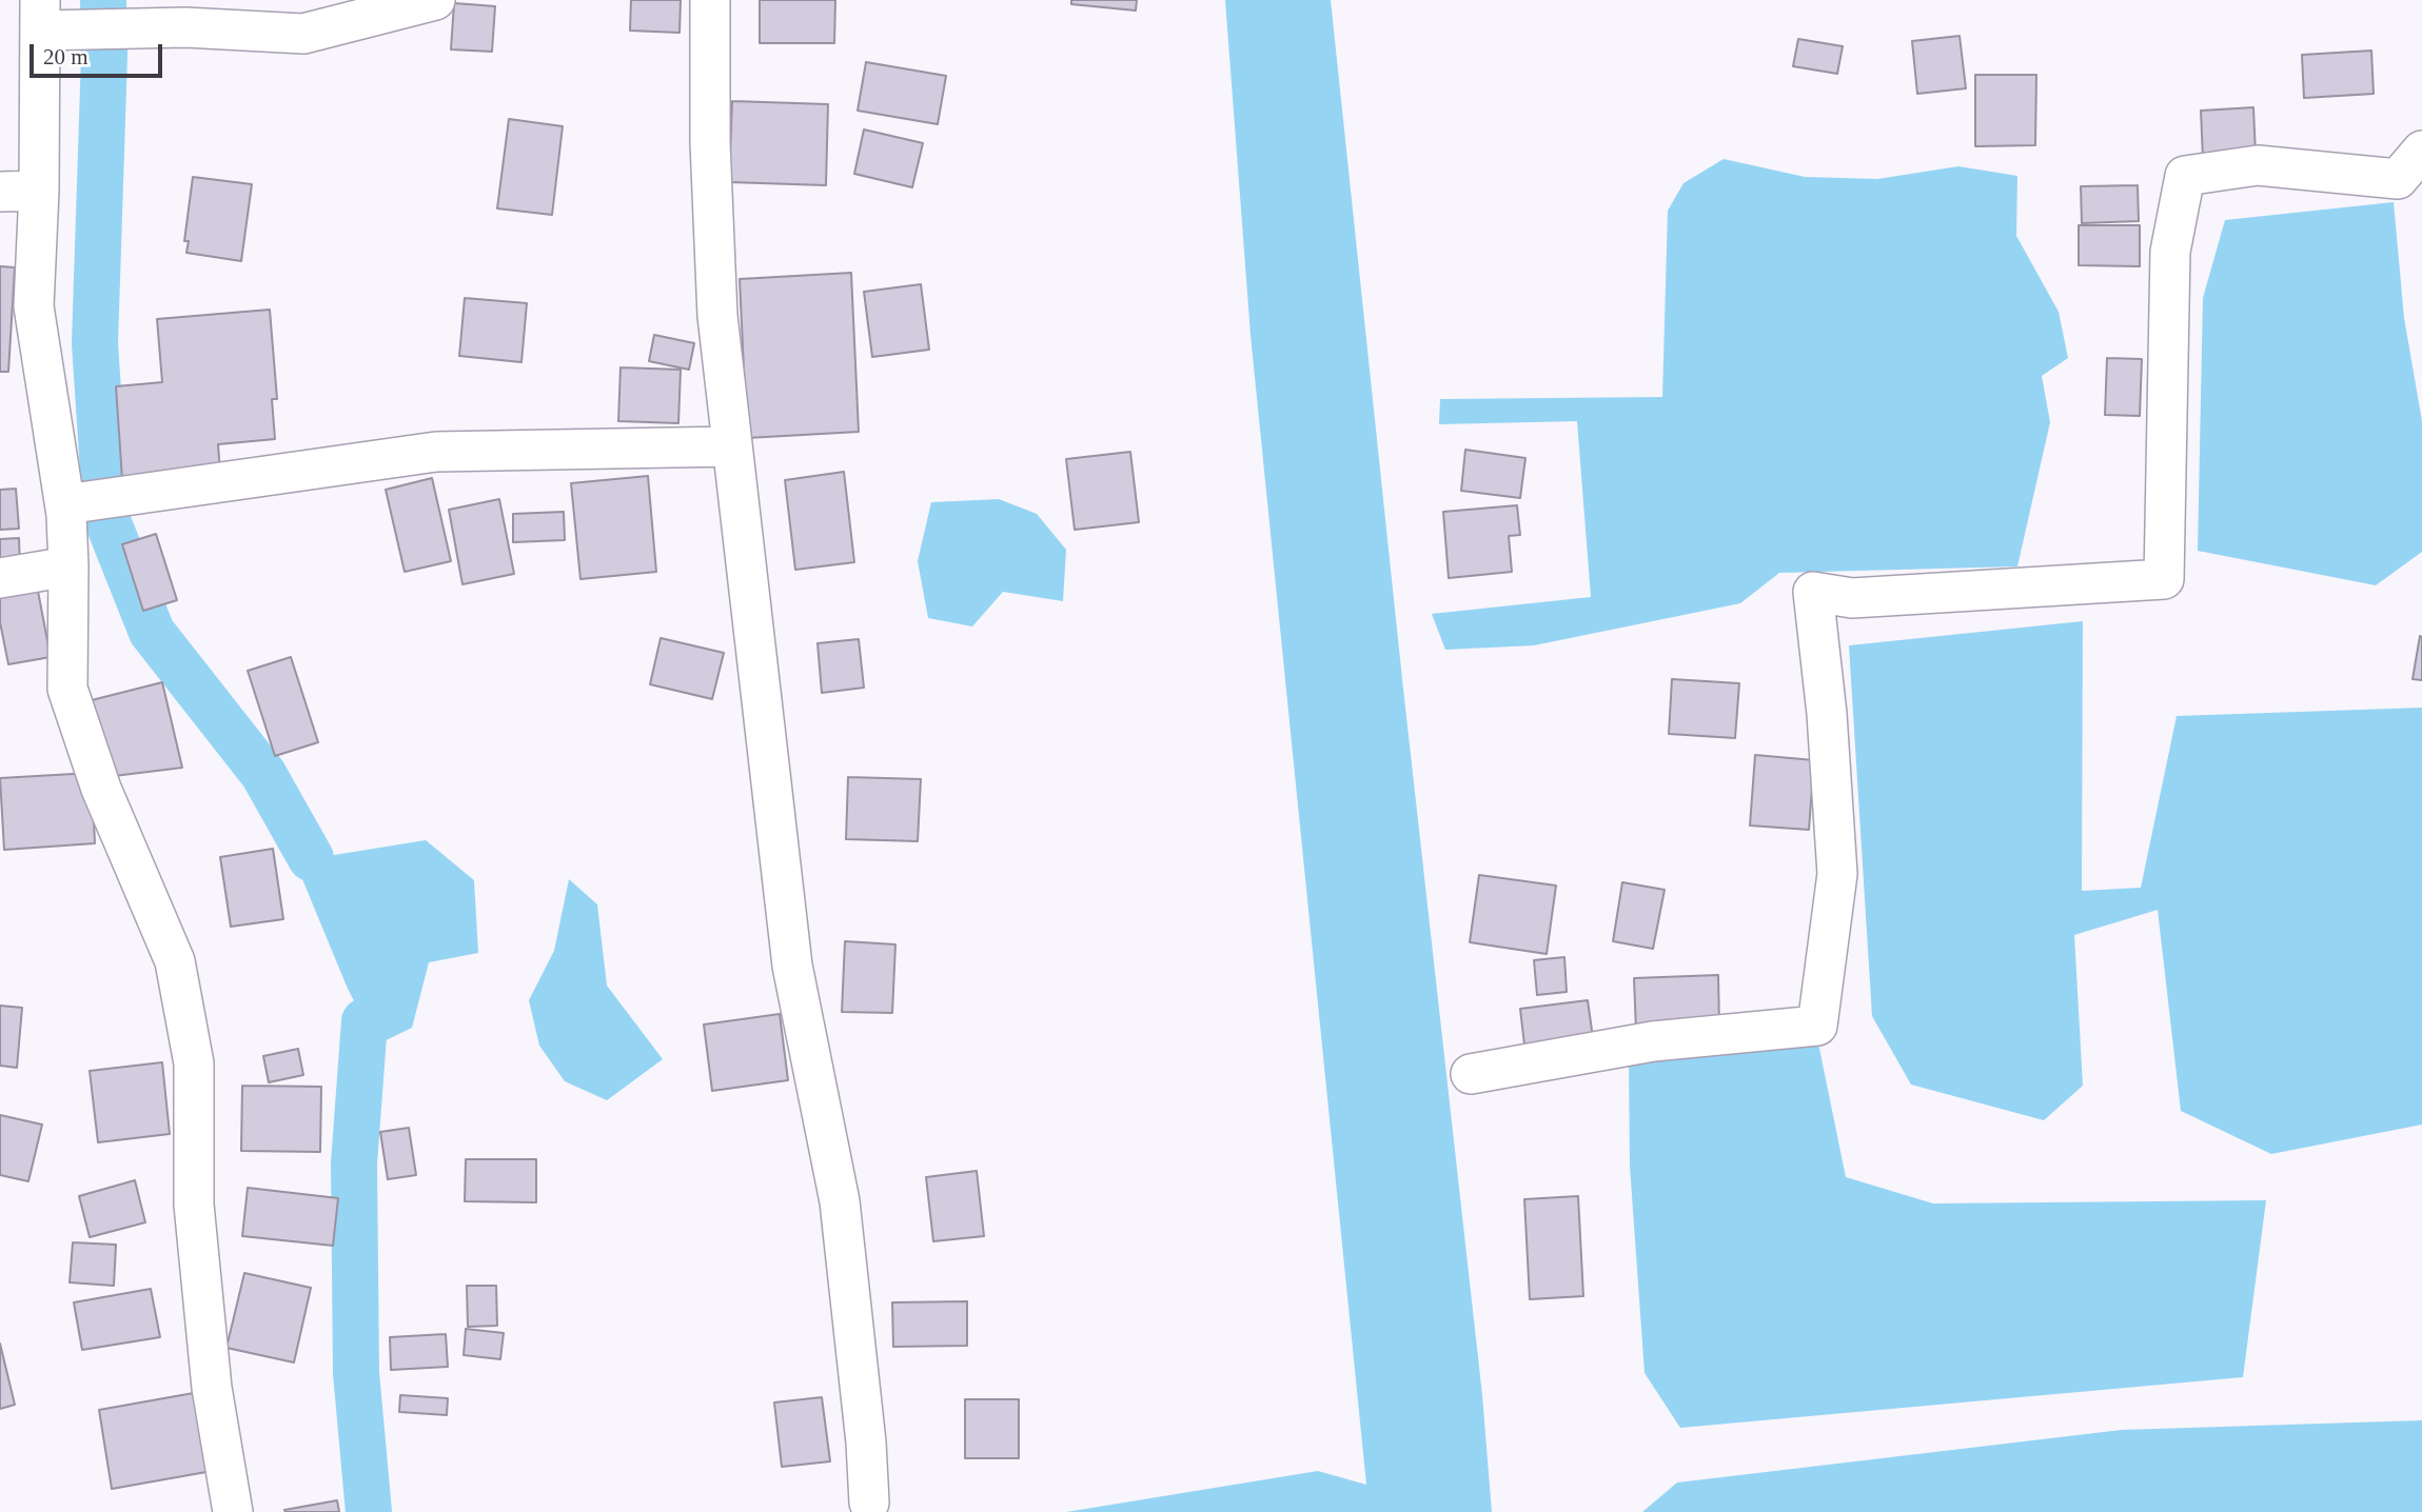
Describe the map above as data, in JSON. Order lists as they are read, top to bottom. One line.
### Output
{"scale_bar":"20 m"}
